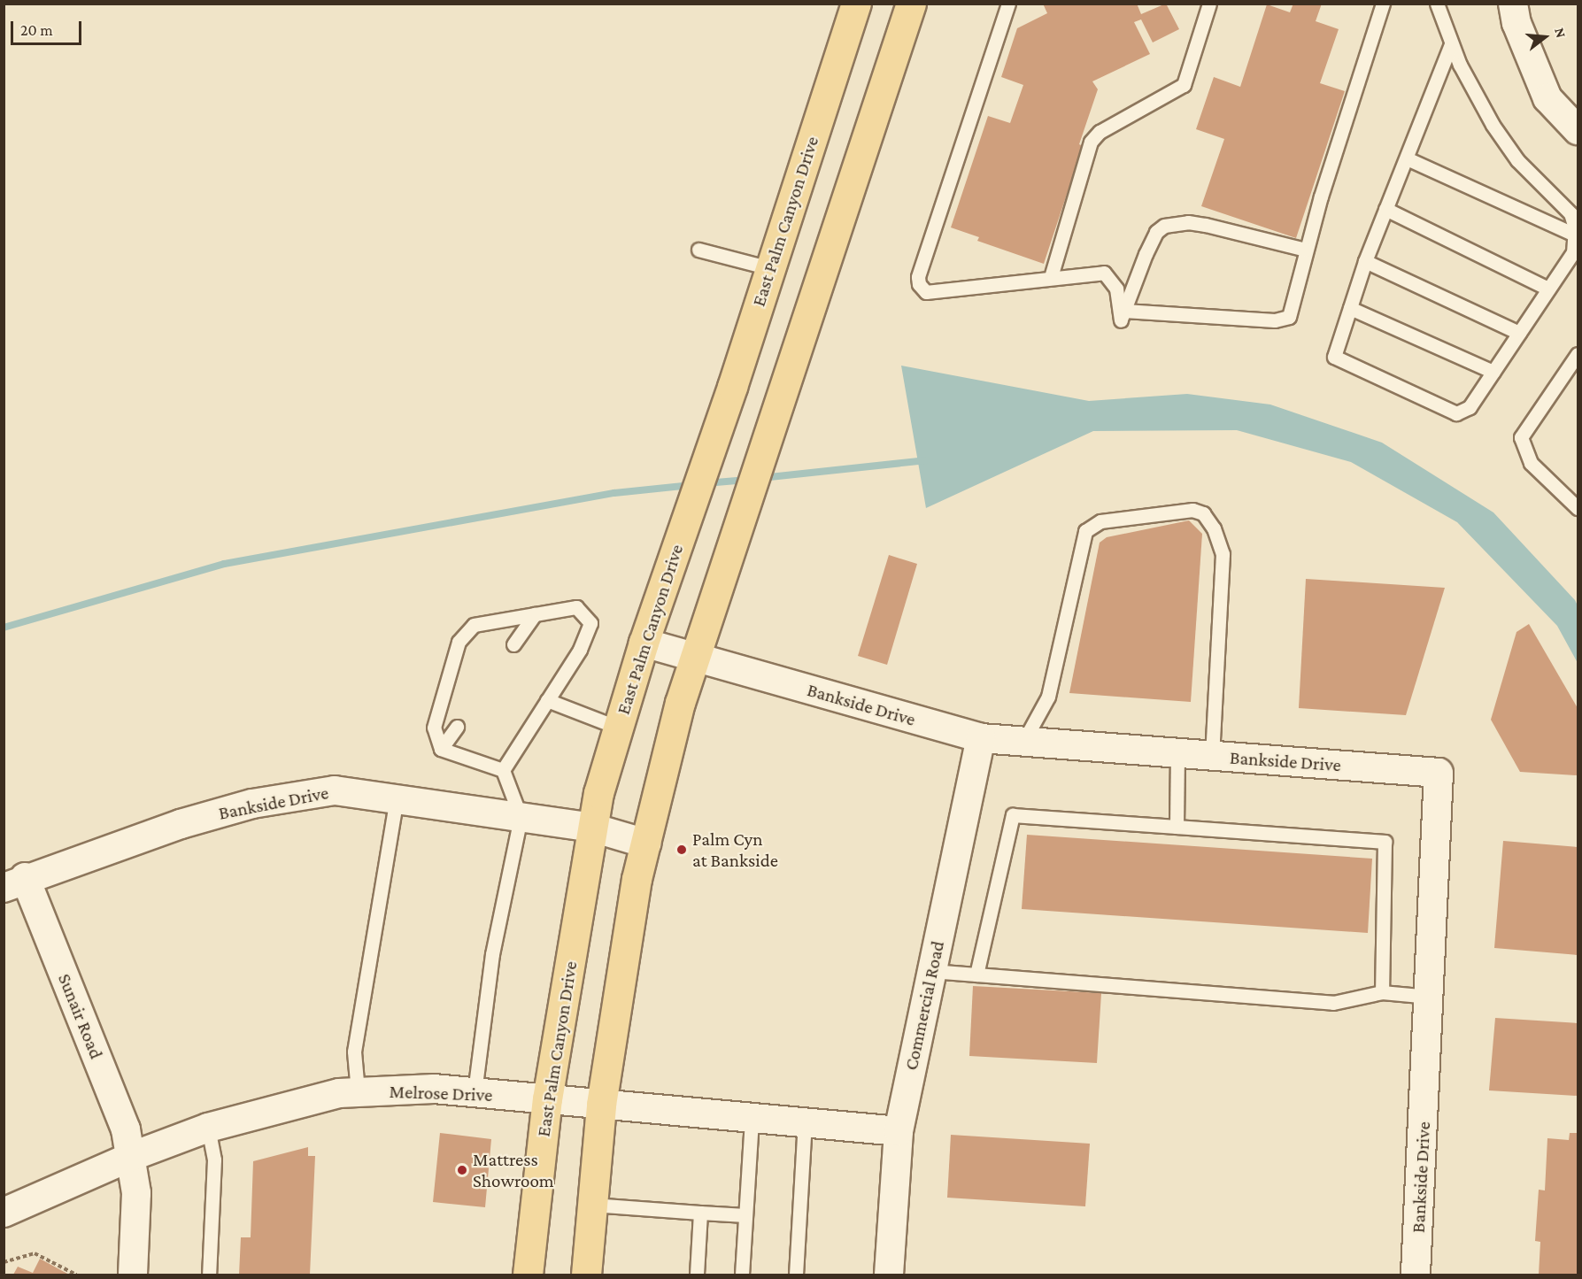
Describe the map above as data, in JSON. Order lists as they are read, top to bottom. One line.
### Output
{"streets":{"main road":["East Palm Canyon Drive"],"street":["Bankside Drive","Commercial Road","Sunair Road","Melrose Drive"]},"crossings":[["East Palm Canyon Drive","Bankside Drive"],["East Palm Canyon Drive","Melrose Drive"],["Bankside Drive","Commercial Road"],["Bankside Drive","Sunair Road"],["Commercial Road","Melrose Drive"],["Sunair Road","Melrose Drive"]],"places":["Palm Cyn at Bankside","Mattress Showroom"],"scale_bar":"20 m","north":"right"}
